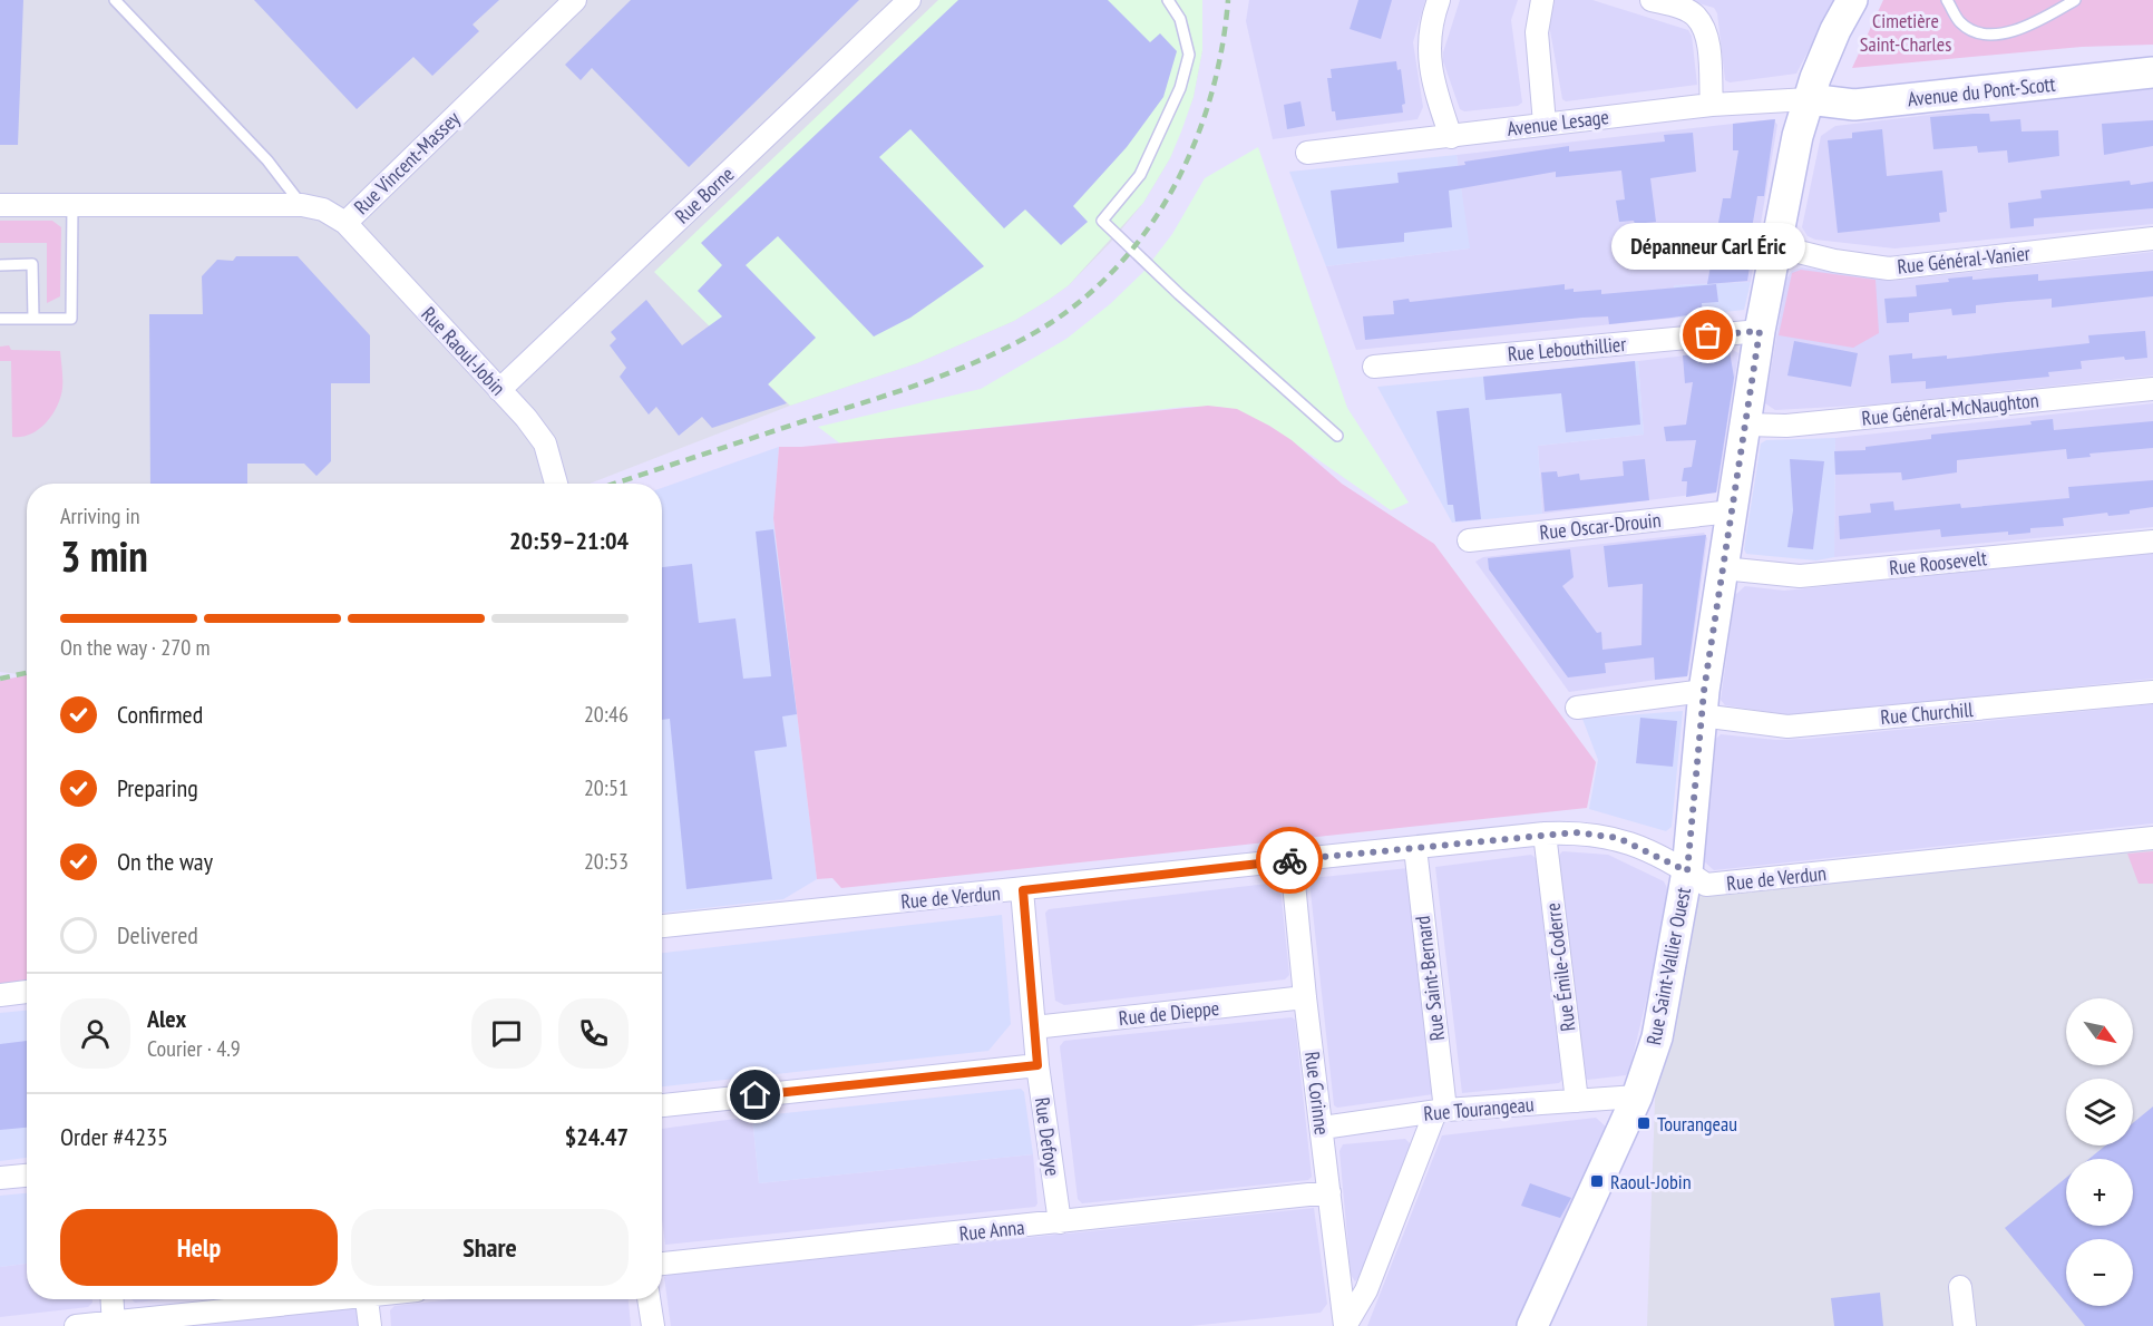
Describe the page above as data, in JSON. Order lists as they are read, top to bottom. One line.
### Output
{"streets":{"street":["Avenue du Pont-Scott","Avenue Lesage","Rue Vincent-Massey","Rue Borne","Rue Général-Vanier","Rue Lebouthillier","Rue Raoul-Jobin","Rue Général-McNaughton","Rue Oscar-Drouin","Rue Roosevelt","Rue Churchill","Rue de Verdun","Rue Saint-Vallier Ouest","Rue Émile-Coderre","Rue Saint-Bernard","Rue de Dieppe","Rue Corinne","Rue Tourangeau","Rue Defoye","Rue Anna"]},"crossings":[["Avenue du Pont-Scott","Avenue Lesage"],["Avenue du Pont-Scott","Rue Saint-Vallier Ouest"],["Avenue Lesage","Rue Saint-Vallier Ouest"],["Rue Vincent-Massey","Rue Raoul-Jobin"],["Rue Borne","Rue Raoul-Jobin"],["Rue Général-Vanier","Rue Saint-Vallier Ouest"],["Rue Lebouthillier","Rue Saint-Vallier Ouest"],["Rue Général-McNaughton","Rue Saint-Vallier Ouest"],["Rue Oscar-Drouin","Rue Saint-Vallier Ouest"],["Rue Roosevelt","Rue Saint-Vallier Ouest"],["Rue Churchill","Rue Saint-Vallier Ouest"],["Rue de Verdun","Rue Saint-Vallier Ouest"],["Rue de Verdun","Rue Émile-Coderre"],["Rue de Verdun","Rue Saint-Bernard"],["Rue de Verdun","Rue Corinne"],["Rue de Verdun","Rue Defoye"],["Rue Saint-Vallier Ouest","Rue Tourangeau"],["Rue Émile-Coderre","Rue Tourangeau"],["Rue Saint-Bernard","Rue Corinne"],["Rue Saint-Bernard","Rue Tourangeau"],["Rue de Dieppe","Rue Corinne"],["Rue de Dieppe","Rue Defoye"],["Rue Corinne","Rue Tourangeau"],["Rue Corinne","Rue Anna"],["Rue Defoye","Rue Anna"]],"parks":["Cimetière Saint-Charles"],"places":{"other":["Dépanneur Carl Éric"],"transit":["Tourangeau","Raoul-Jobin"]},"north":"bottom right","page":{"bubble":"Dépanneur Carl Éric","heading":["3 min","Arriving in","20:59–21:04"],"panel":["Alex","Courier · 4.9","Order #4235","$24.47"],"bar":"On the way · 270 m","list":[["Confirmed","20:46"],["Preparing","20:51"],["On the way","20:53"],"Delivered"],"map_buttons":["+","−"],"buttons":["Help","Share"]}}
